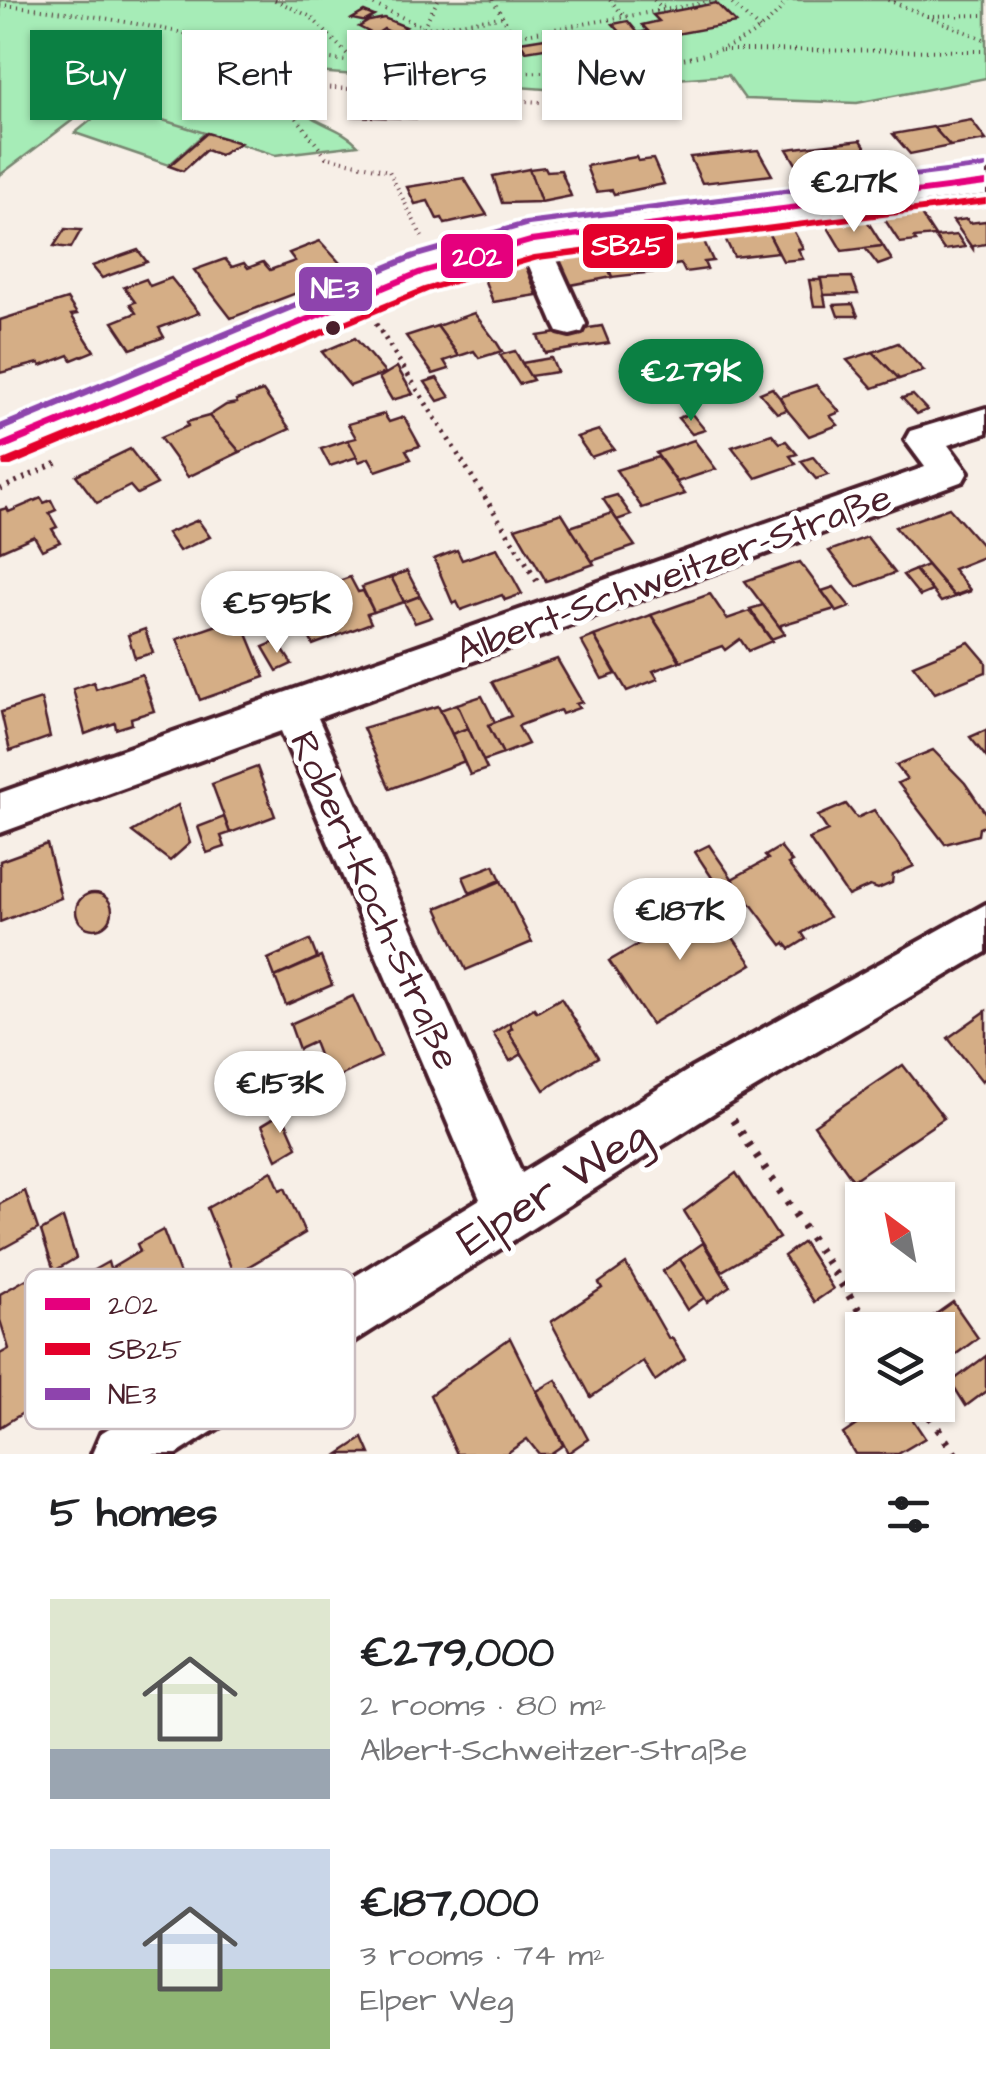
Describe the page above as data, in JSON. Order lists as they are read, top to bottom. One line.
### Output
{"streets":{"street":["Albert-Schweitzer-Straße","Robert-Koch-Straße","Elper Weg"]},"crossings":[["Albert-Schweitzer-Straße","Robert-Koch-Straße"],["Robert-Koch-Straße","Elper Weg"]],"lines":["transit line NE3","transit line 202","transit line SB25"],"legend":["202","SB25","NE3"],"north":"top left","page":{"chip":["Buy","Rent","Filters","New"],"price":["€217K","€279K","€595K","€187K","€153K"],"heading":"5 homes","list":[{"name":"€279,000","note":"2 rooms · 80 m² · Albert-Schweitzer-Straße"},{"name":"€187,000","note":"3 rooms · 74 m² · Elper Weg"}]}}
